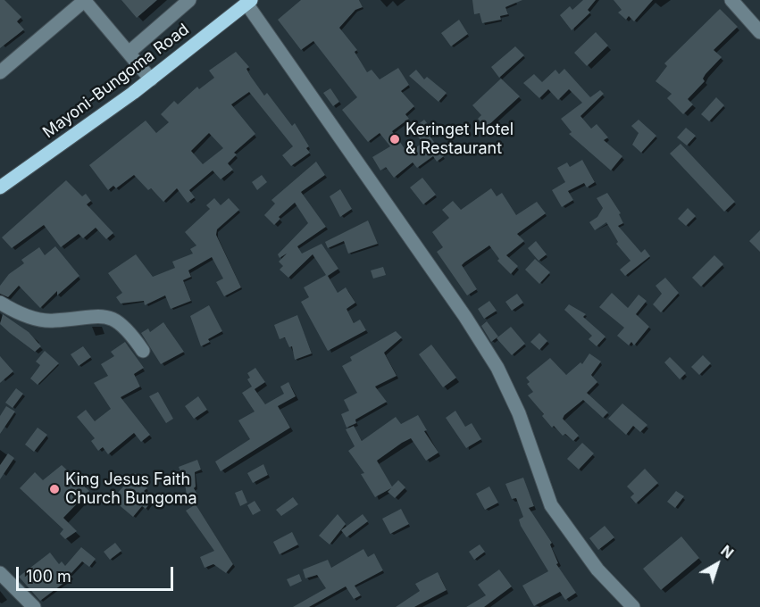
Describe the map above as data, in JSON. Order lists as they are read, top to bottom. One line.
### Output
{"streets":{"main road":["Mayoni-Bungoma Road"]},"places":["Keringet Hotel & Restaurant","King Jesus Faith Church Bungoma"],"scale_bar":"100 m","north":"top right"}
